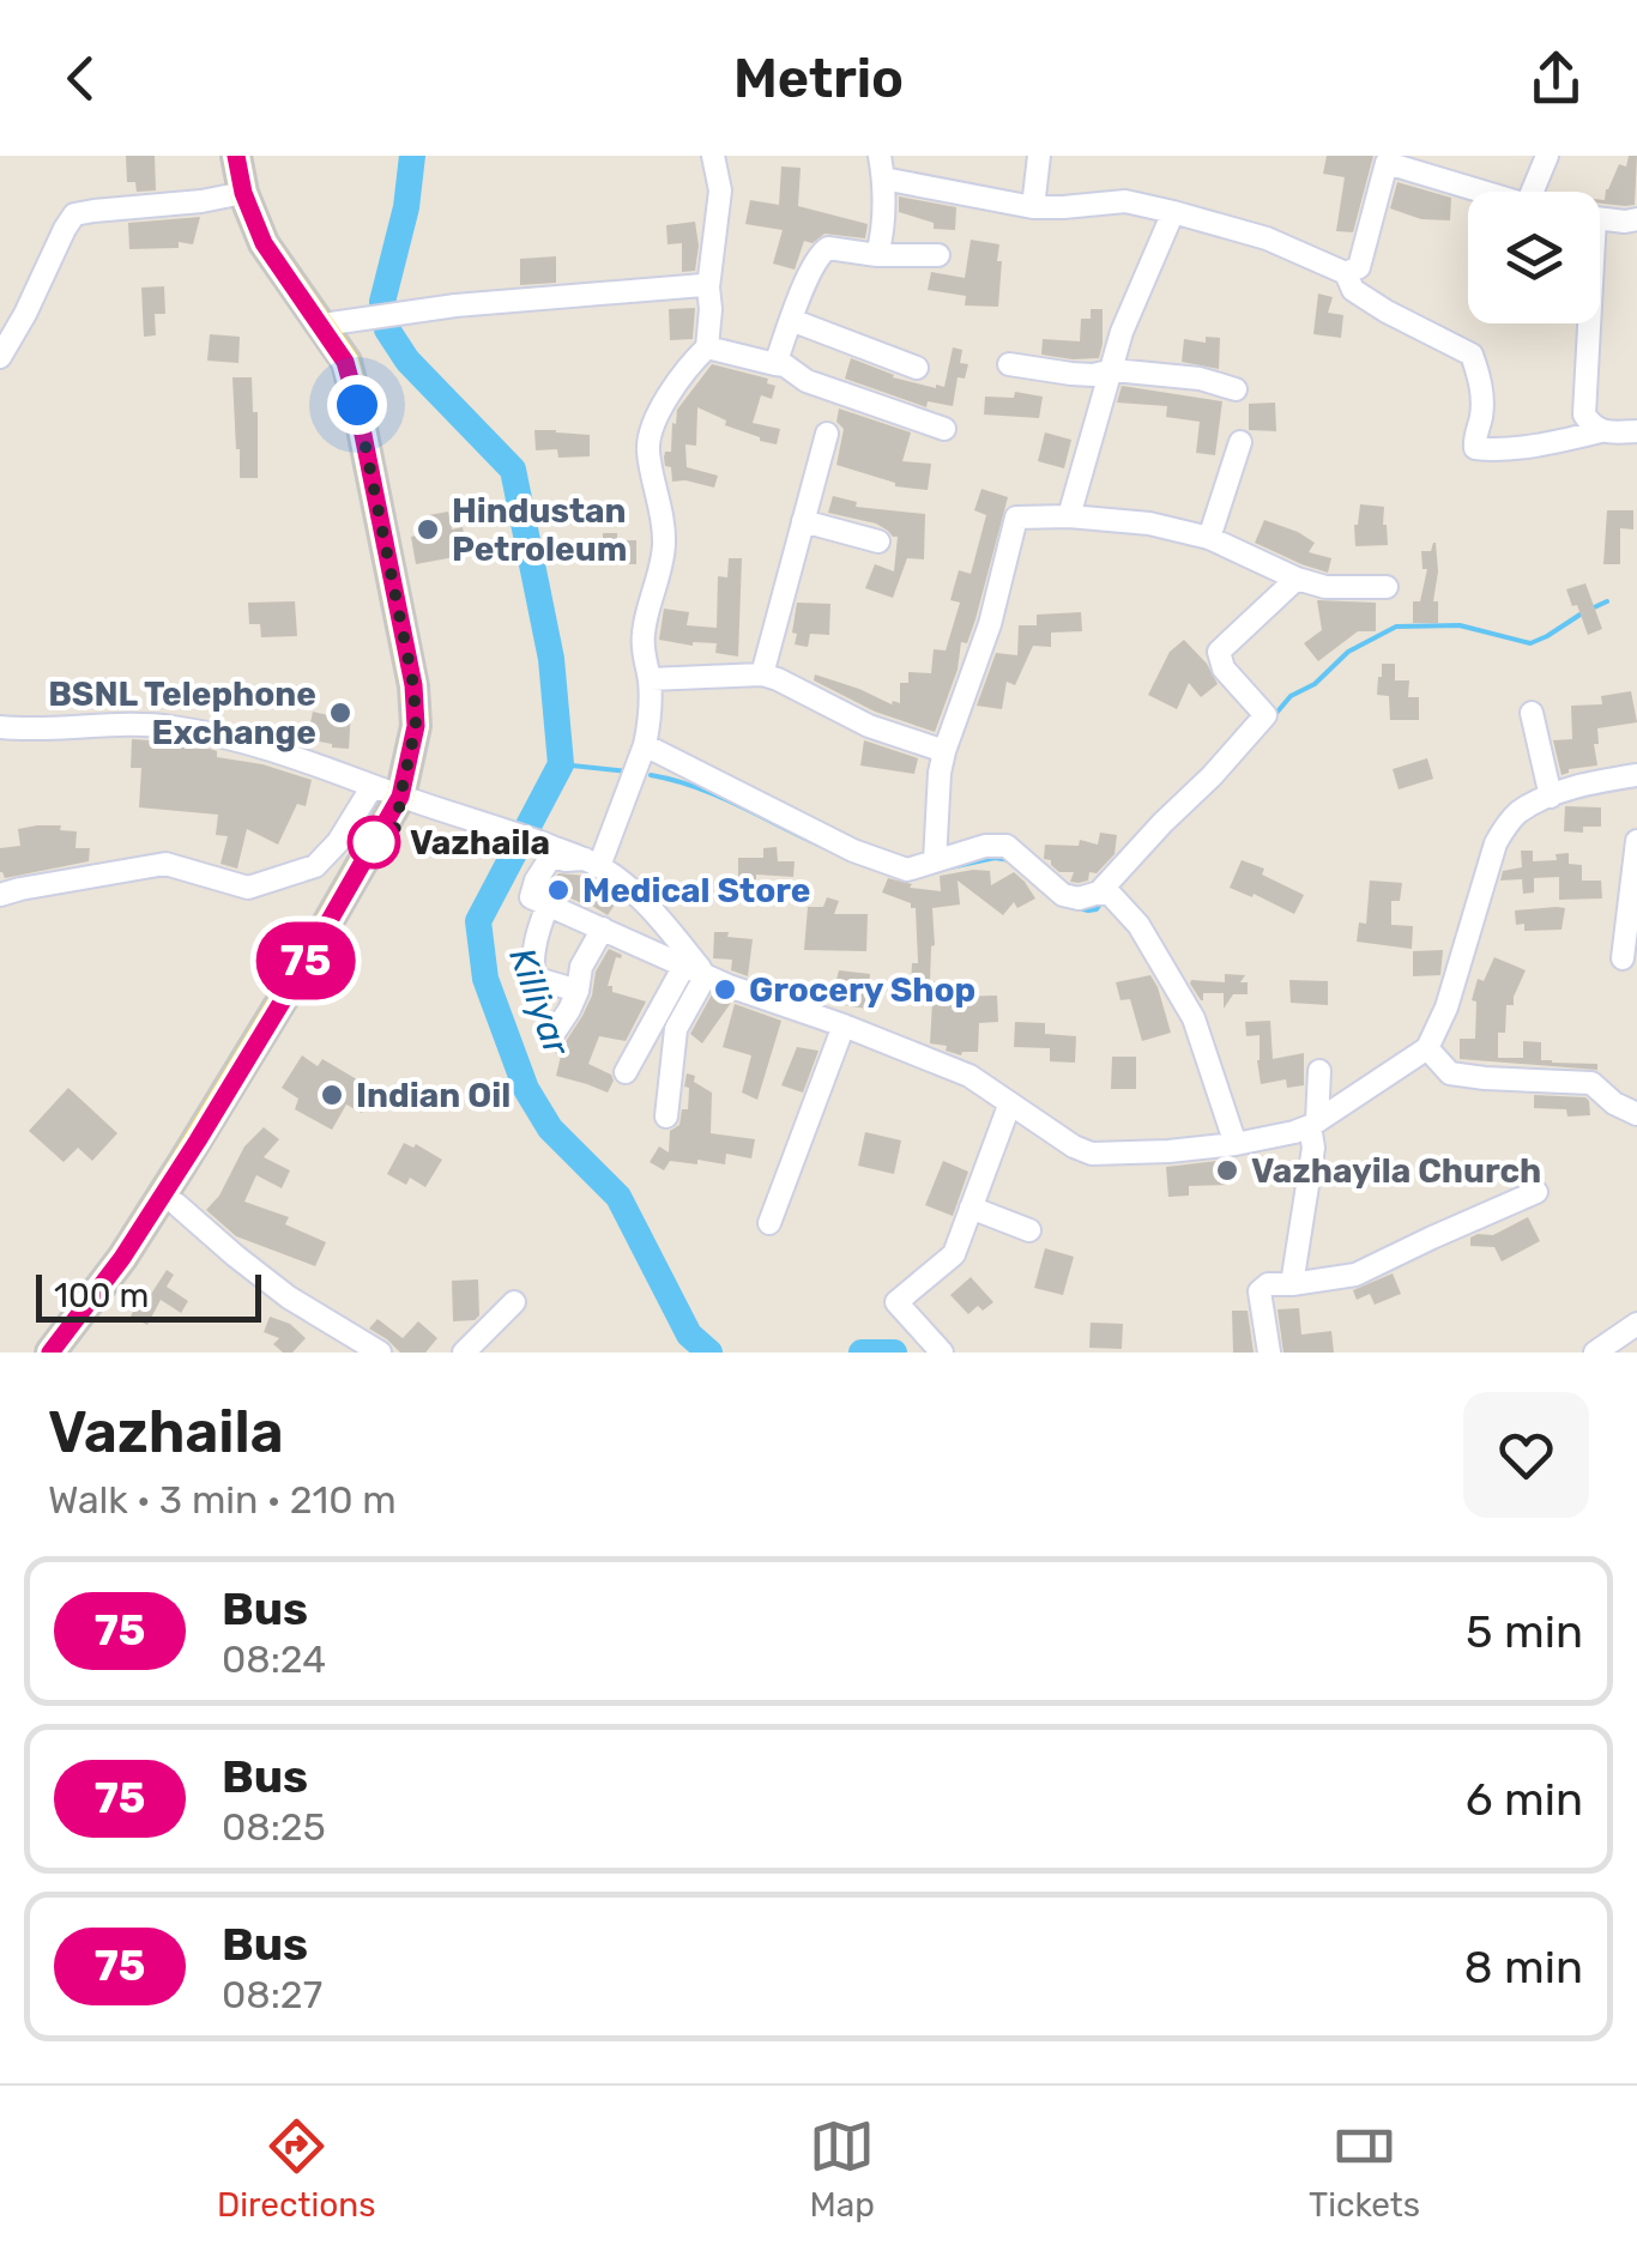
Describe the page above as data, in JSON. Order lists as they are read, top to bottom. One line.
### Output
{"water":["Killiyar"],"places":["Hindustan Petroleum","BSNL Telephone Exchange","Vazhaila","Medical Store","Grocery Shop","Indian Oil","Vazhayila Church"],"lines":["bus line 75"],"scale_bar":"100 m","page":{"header":"Metrio","on_map":"75","scale":"100 m","heading":["Vazhaila","Walk · 3 min · 210 m"],"list":[{"mark":"75","name":"Bus","note":"08:24","value":"5 min"},{"mark":"75","name":"Bus","note":"08:25","value":"6 min"},{"mark":"75","name":"Bus","note":"08:27","value":"8 min"}],"tabs":["Directions","Map","Tickets"]}}
